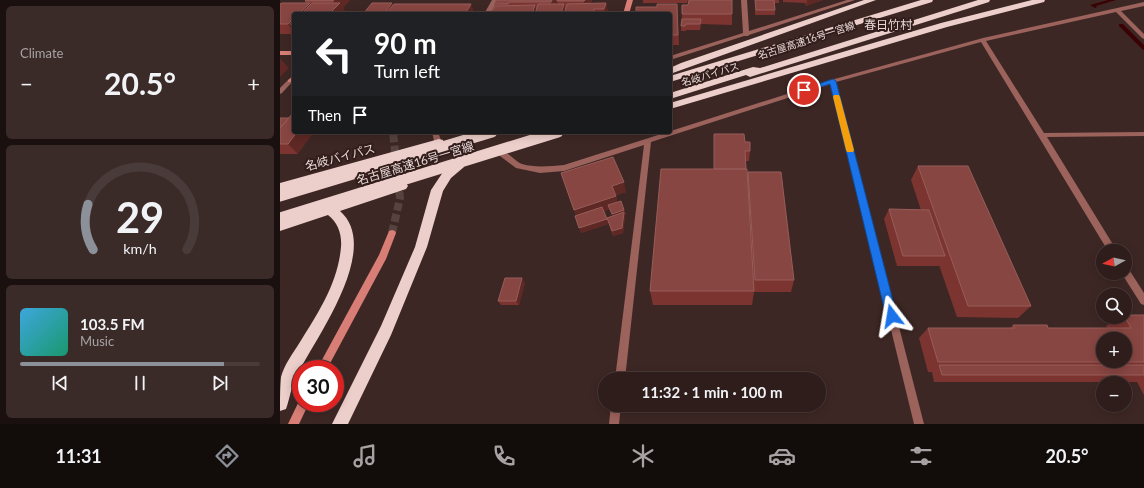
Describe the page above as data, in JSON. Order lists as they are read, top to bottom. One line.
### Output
{"streets":{"highway":["名古屋高速16号一宮線","名岐バイパス"]},"districts":["春日竹村"],"north":"left","page":{"tile":"Climate","turn":["90 m","Turn left"],"heat":["−","20.5°","+"],"then":"Then","map_buttons":["+","−"],"song":["103.5 FM","Music"],"limit":"30","trip":"11:32 · 1 min · 100 m","tabs":["11:31","20.5°"],"gauge":["29","km/h"]}}
